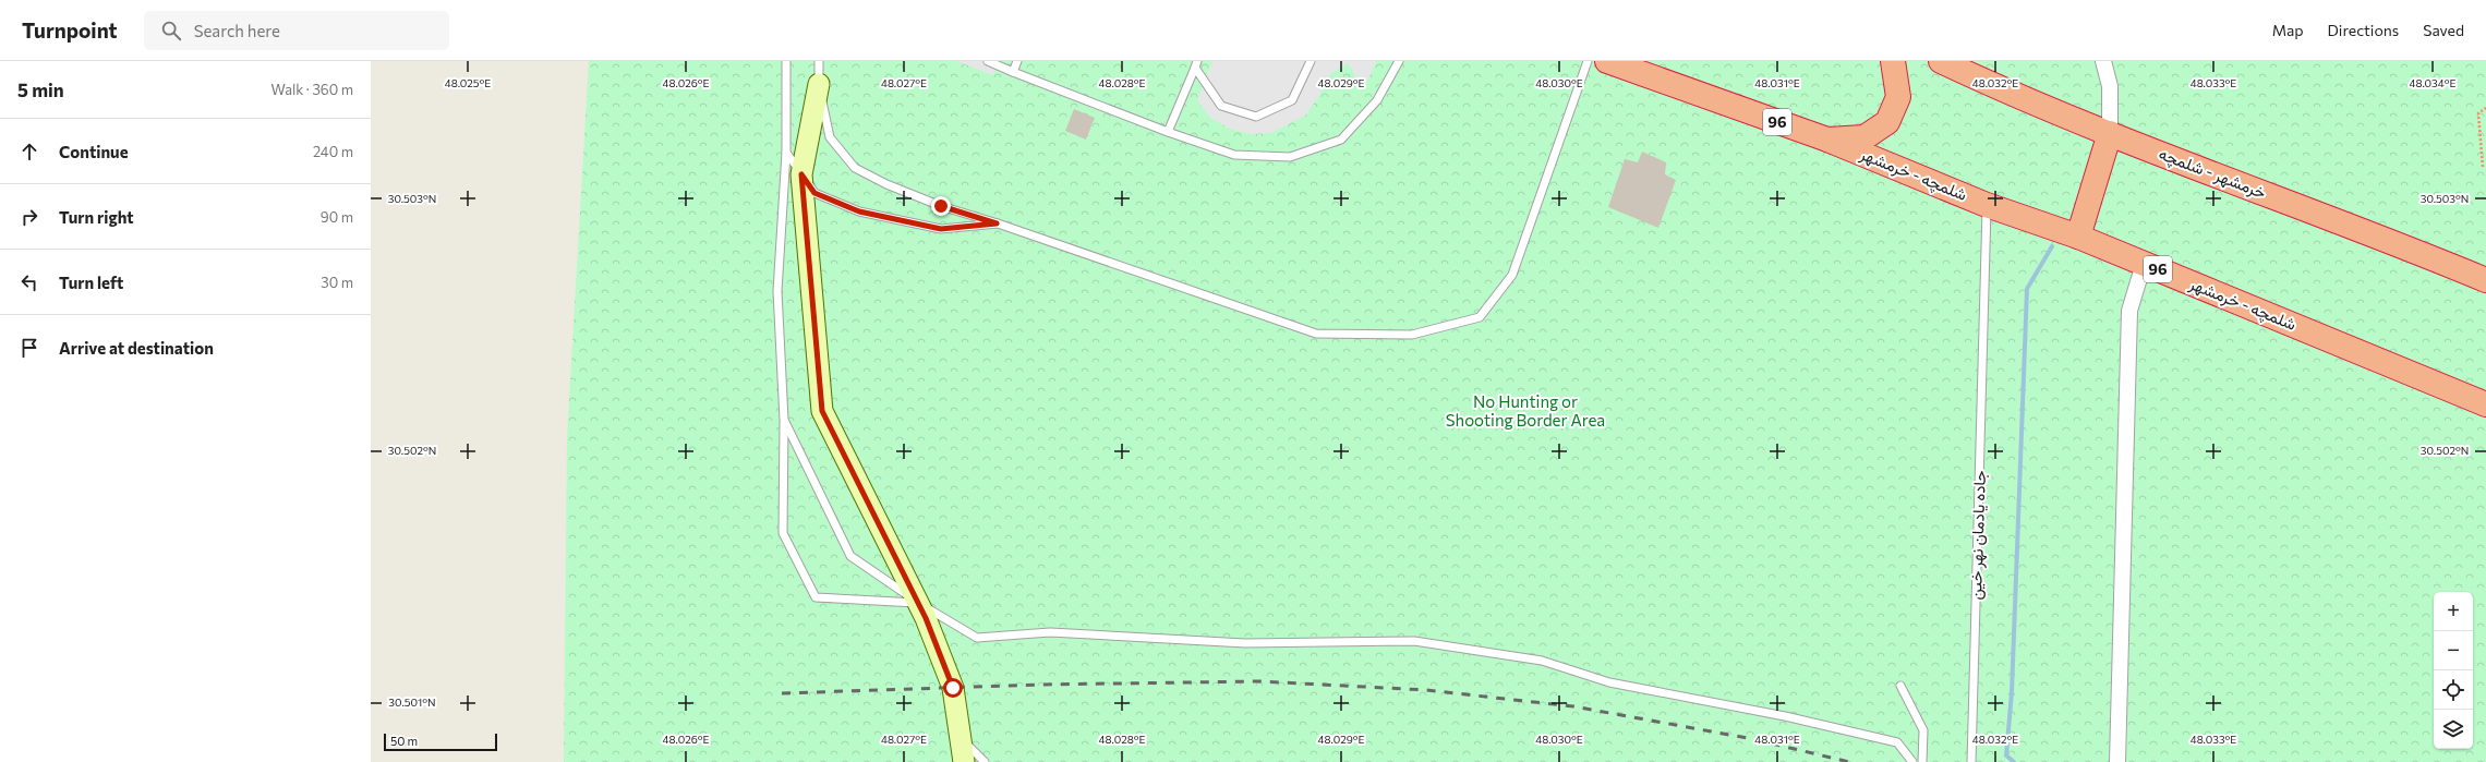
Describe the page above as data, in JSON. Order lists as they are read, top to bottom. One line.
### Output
{"streets":{"highway":["96","خرمشهر - شلمچه","شلمچه - خرمشهر"],"lane":["جاده یادمان نهر خین"]},"crossings":[["96","شلمچه - خرمشهر"],["شلمچه - خرمشهر","جاده یادمان نهر خین"]],"parks":["No Hunting or Shooting Border Area"],"scale_bar":"50 m","page":{"header":"Turnpoint","search":"Search here","nav":["Map","Directions","Saved"],"heading":["5 min","Walk · 360 m"],"list":[["Continue","240 m"],["Turn right","90 m"],["Turn left","30 m"],"Arrive at destination"],"map_buttons":["+","−"],"scale":"50 m"},"coordinates":["48.025°E","48.026°E","48.027°E","48.028°E","48.029°E","48.030°E","48.031°E","48.032°E","48.033°E","48.034°E","30.503°N","30.502°N","30.501°N"]}
